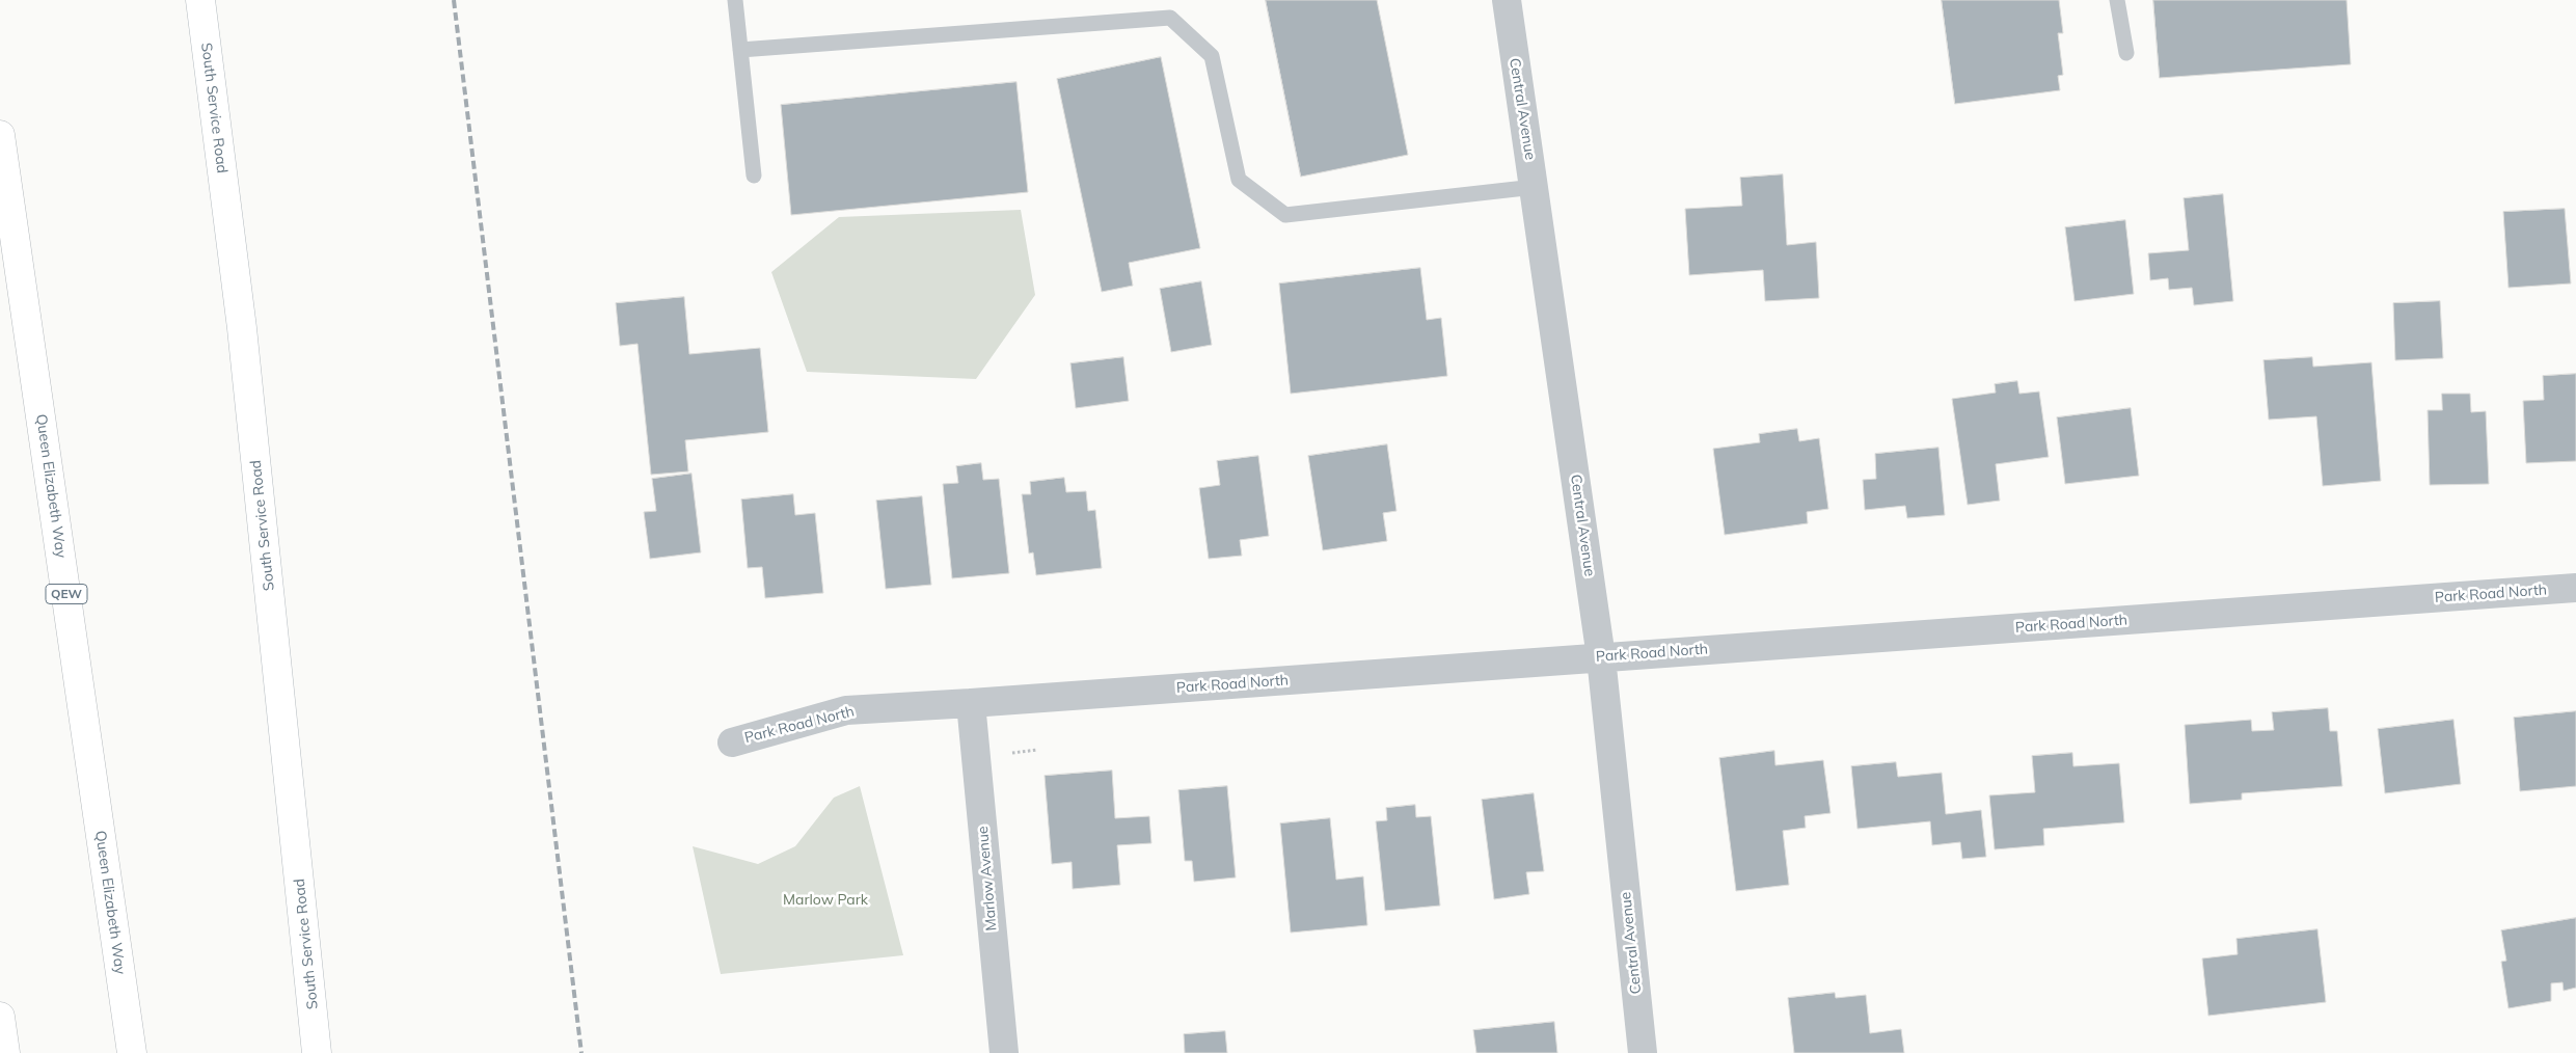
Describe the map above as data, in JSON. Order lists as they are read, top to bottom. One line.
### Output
{"streets":{"main road":["South Service Road","Queen Elizabeth Way","QEW"],"street":["Central Avenue","Park Road North","Marlow Avenue"]},"crossings":[["Central Avenue","Park Road North"],["Park Road North","Marlow Avenue"]],"parks":["Marlow Park"]}
